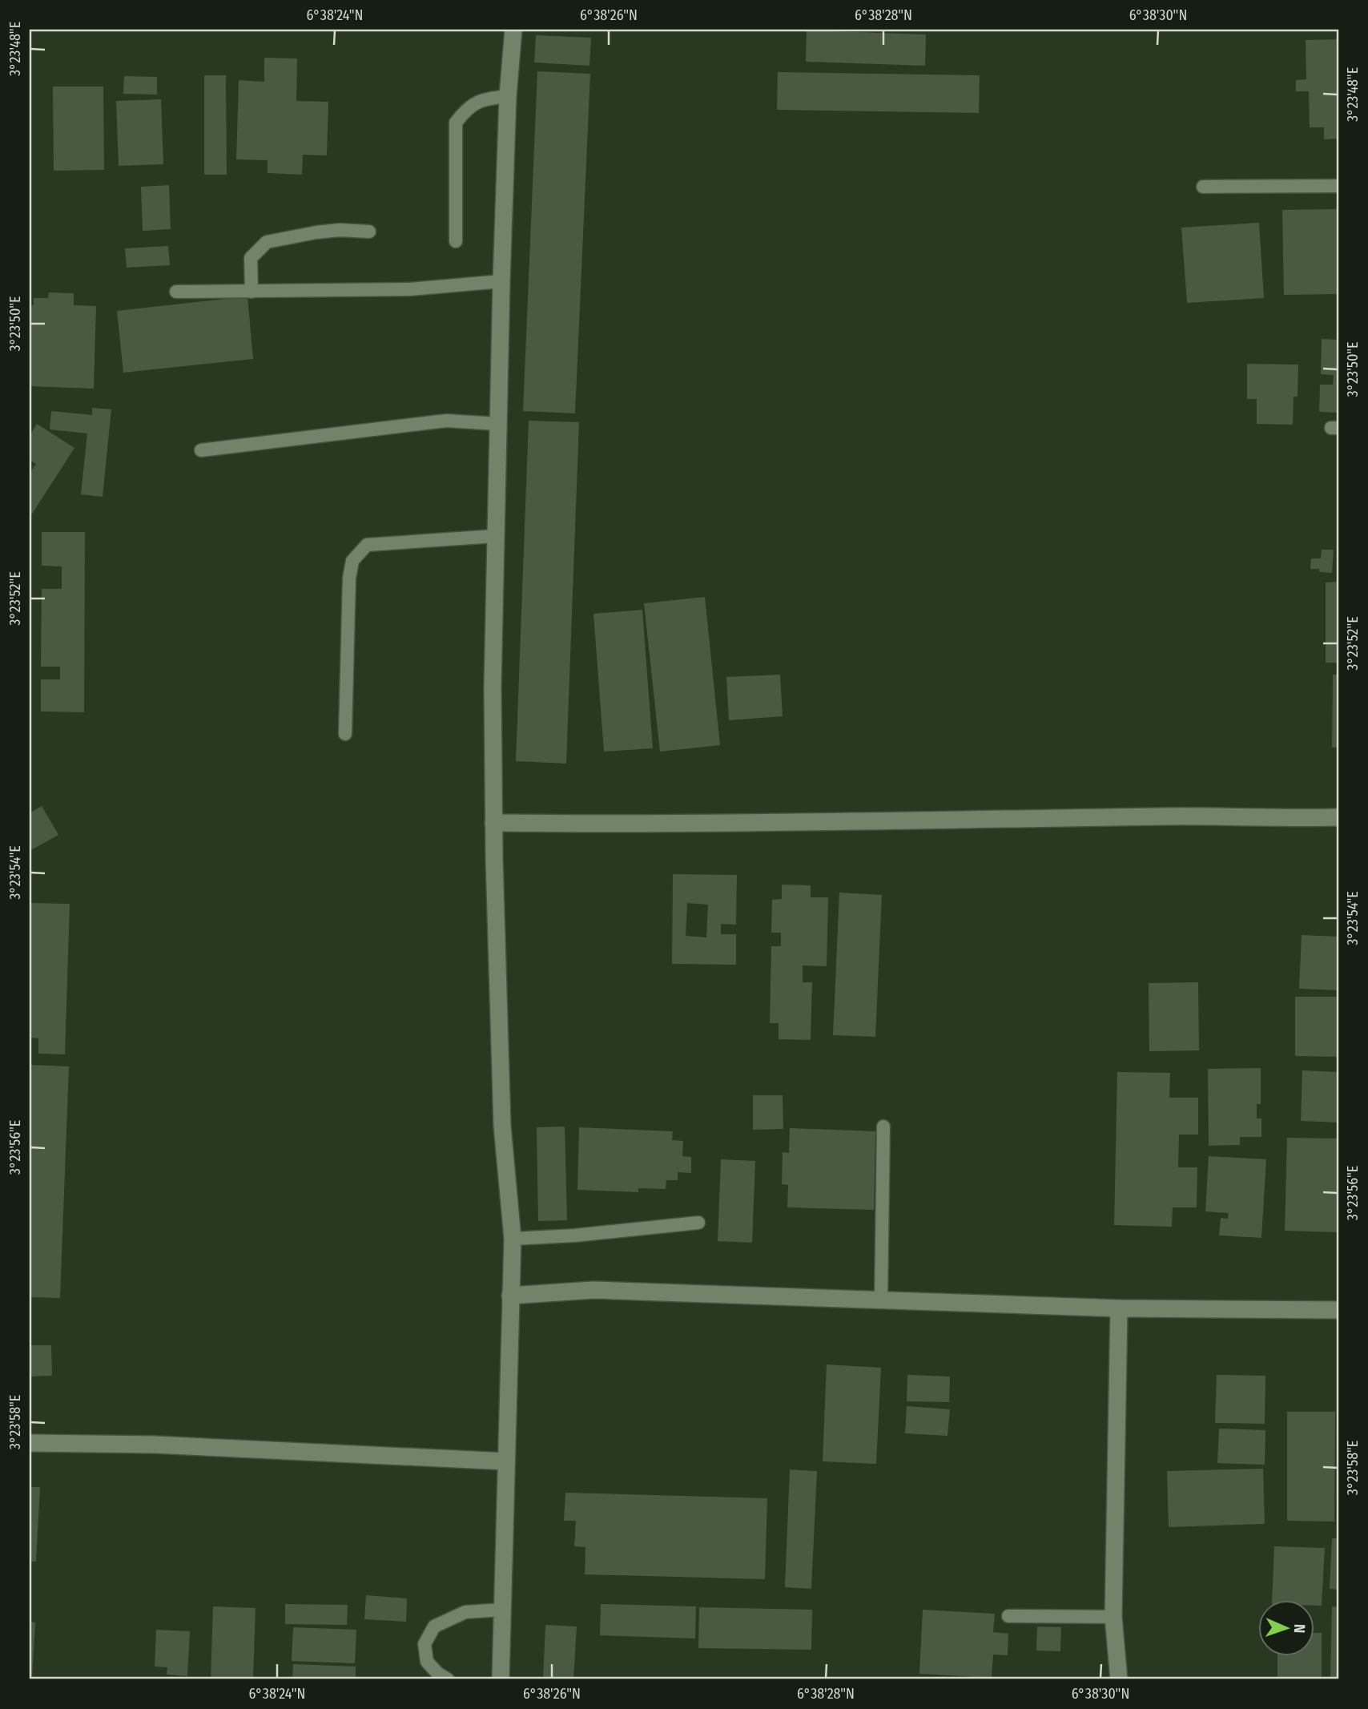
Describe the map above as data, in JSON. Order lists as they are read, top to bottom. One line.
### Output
{"north":"right","coordinates":["6°38'24\"N","6°38'26\"N","6°38'28\"N","6°38'30\"N","3°23'48\"E","3°23'50\"E","3°23'52\"E","3°23'54\"E","3°23'56\"E","3°23'58\"E"]}
